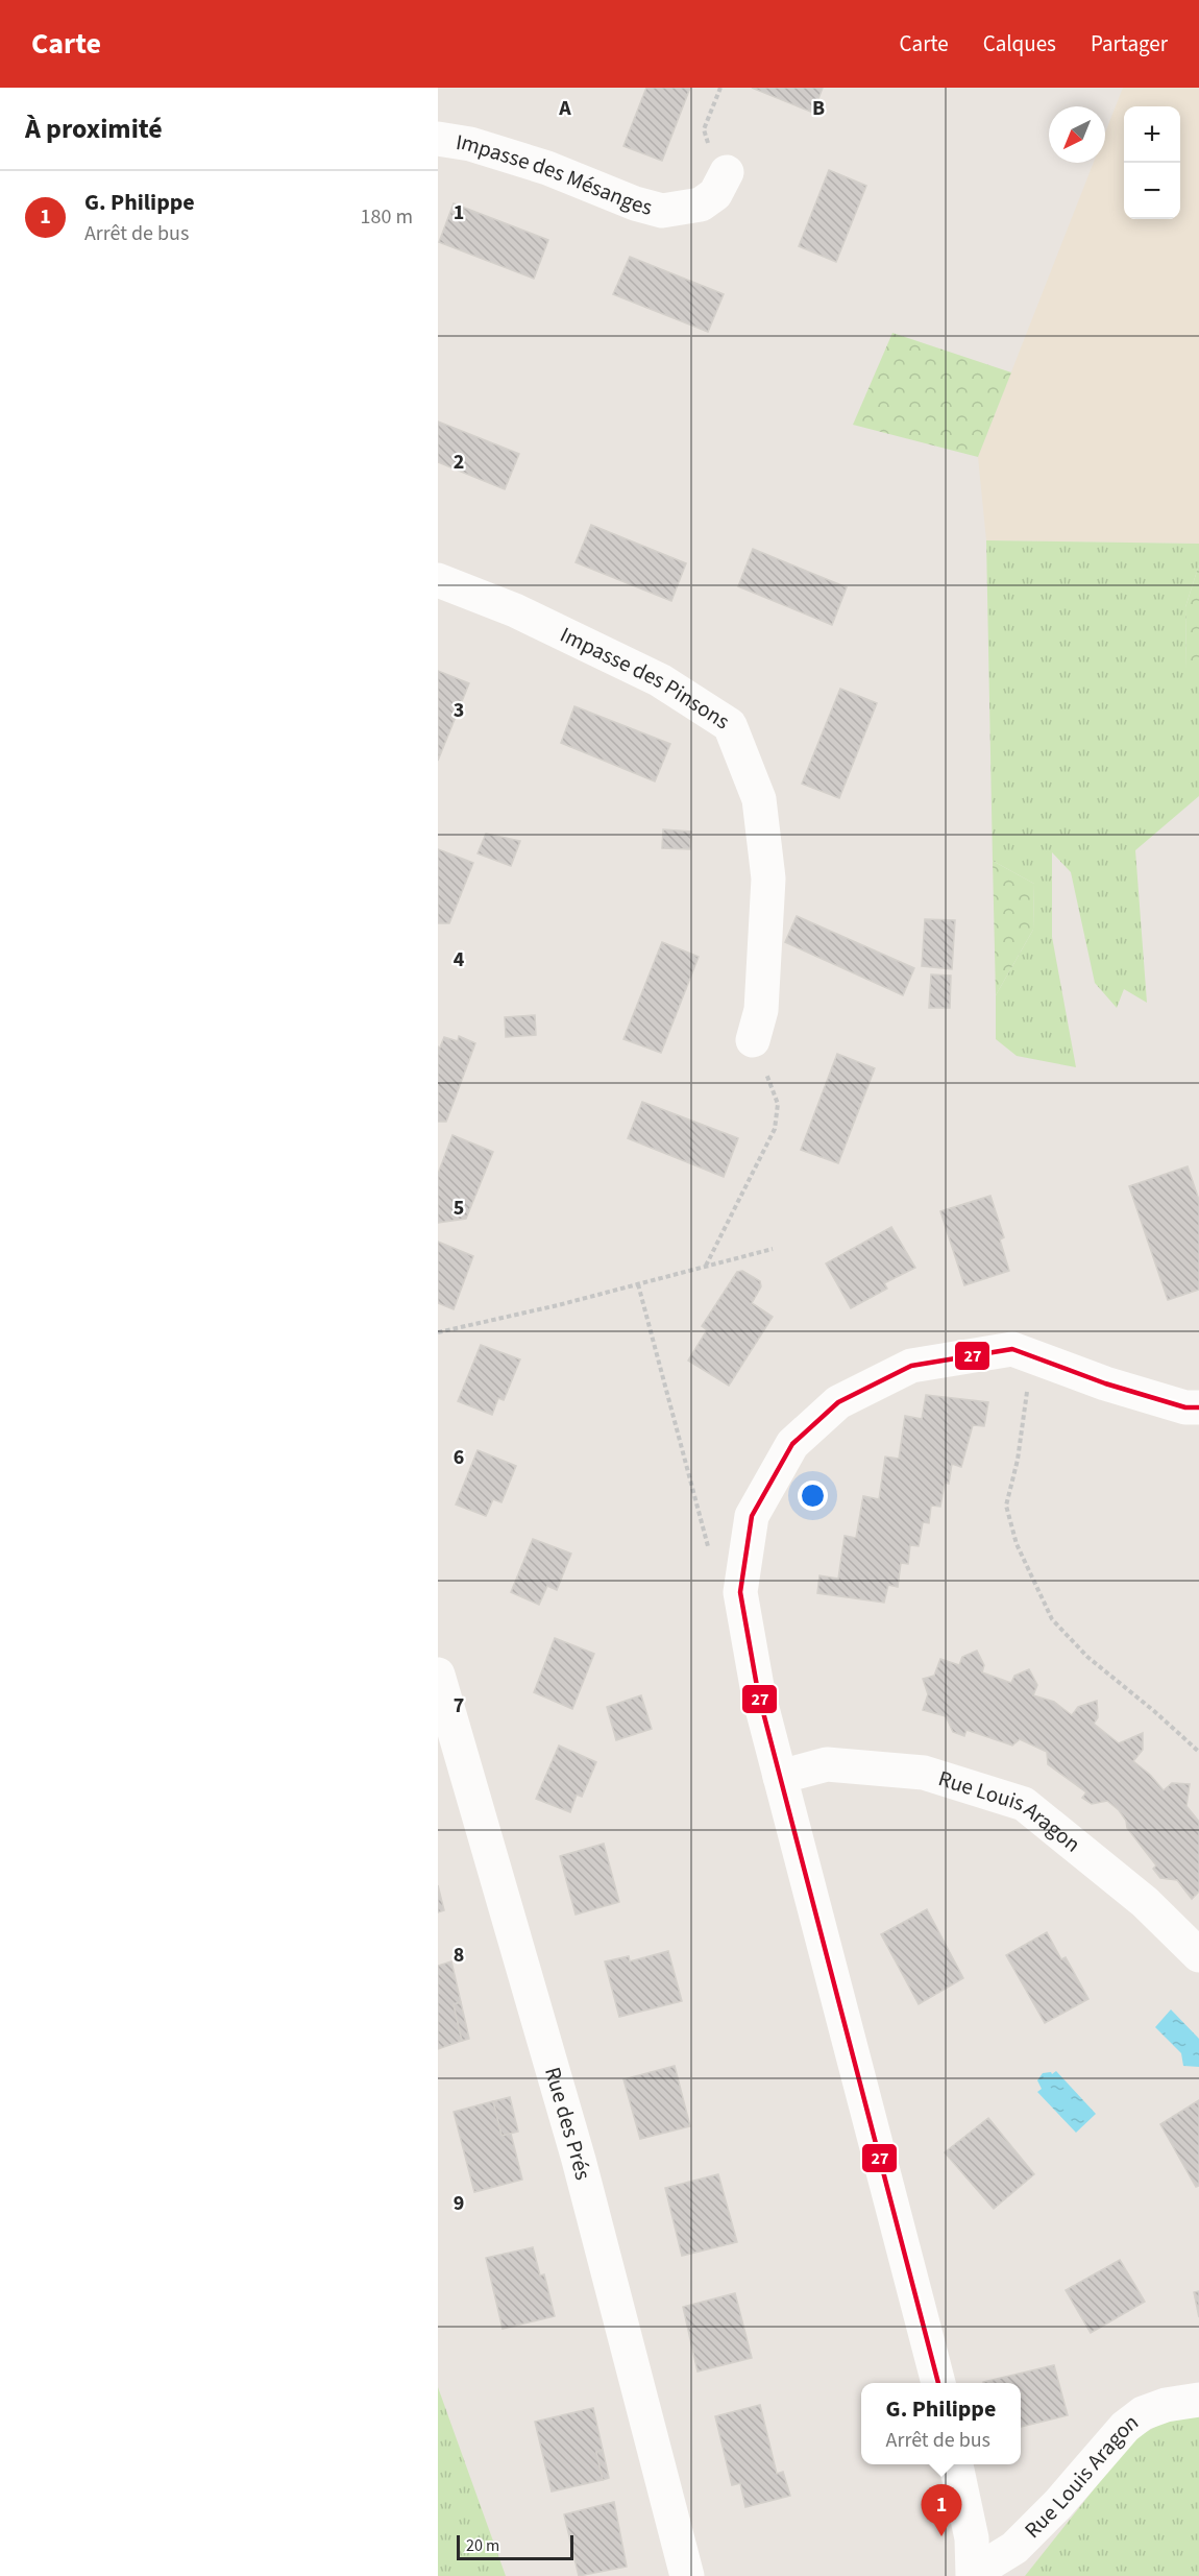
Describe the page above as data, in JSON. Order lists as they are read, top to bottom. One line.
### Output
{"streets":{"street":["Impasse des Mésanges","Impasse des Pinsons","Rue Louis Aragon","Rue des Prés"]},"lines":["transit line 27"],"scale_bar":"20 m","north":"bottom left","page":{"header":"Carte","nav":["Carte","Calques","Partager"],"heading":"À proximité","map_buttons":["+","−"],"list":[{"mark":"1","name":"G. Philippe","note":"Arrêt de bus","value":"180 m"}],"popup":["G. Philippe","Arrêt de bus"],"pins":"1","scale":"20 m"},"grid":{"columns":["A","B"],"rows":["1","2","3","4","5","6","7","8","9"]}}
